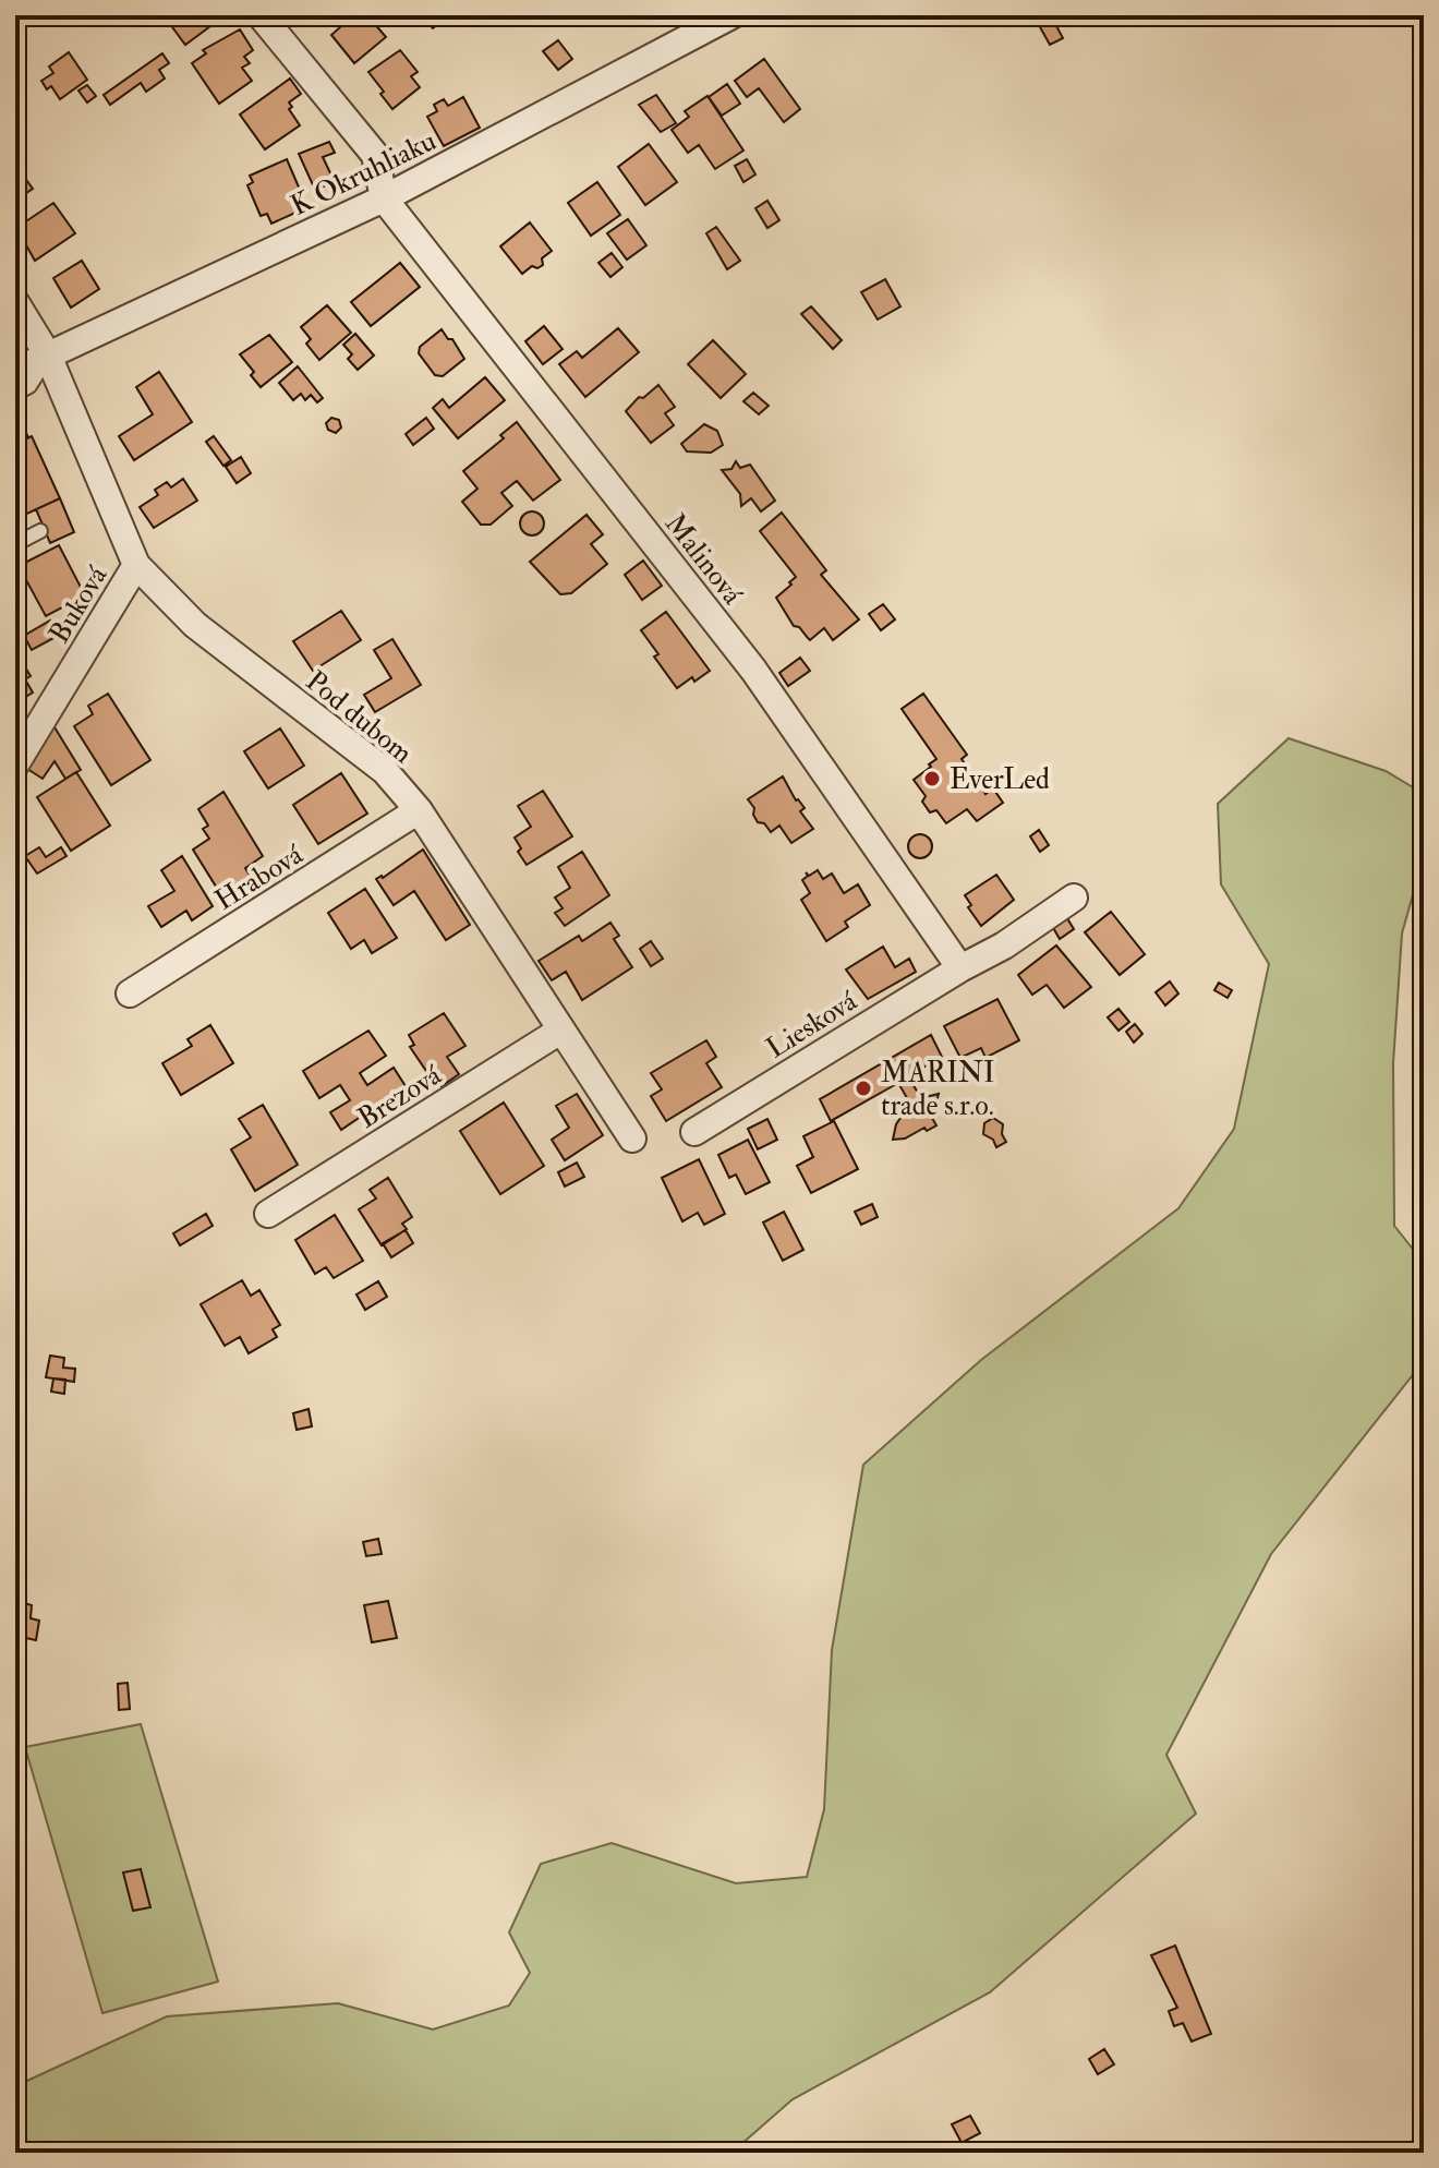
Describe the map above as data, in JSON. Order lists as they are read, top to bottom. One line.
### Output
{"streets":{"street":["K Okruhliaku","Malinová","Buková","Pod dubom","Hrabová","Liesková","Brezová"]},"crossings":[["K Okruhliaku","Malinová"],["K Okruhliaku","Pod dubom"],["Malinová","Liesková"],["Buková","Pod dubom"],["Pod dubom","Hrabová"],["Pod dubom","Brezová"]],"places":["EverLed","MARINI trade s.r.o."]}
